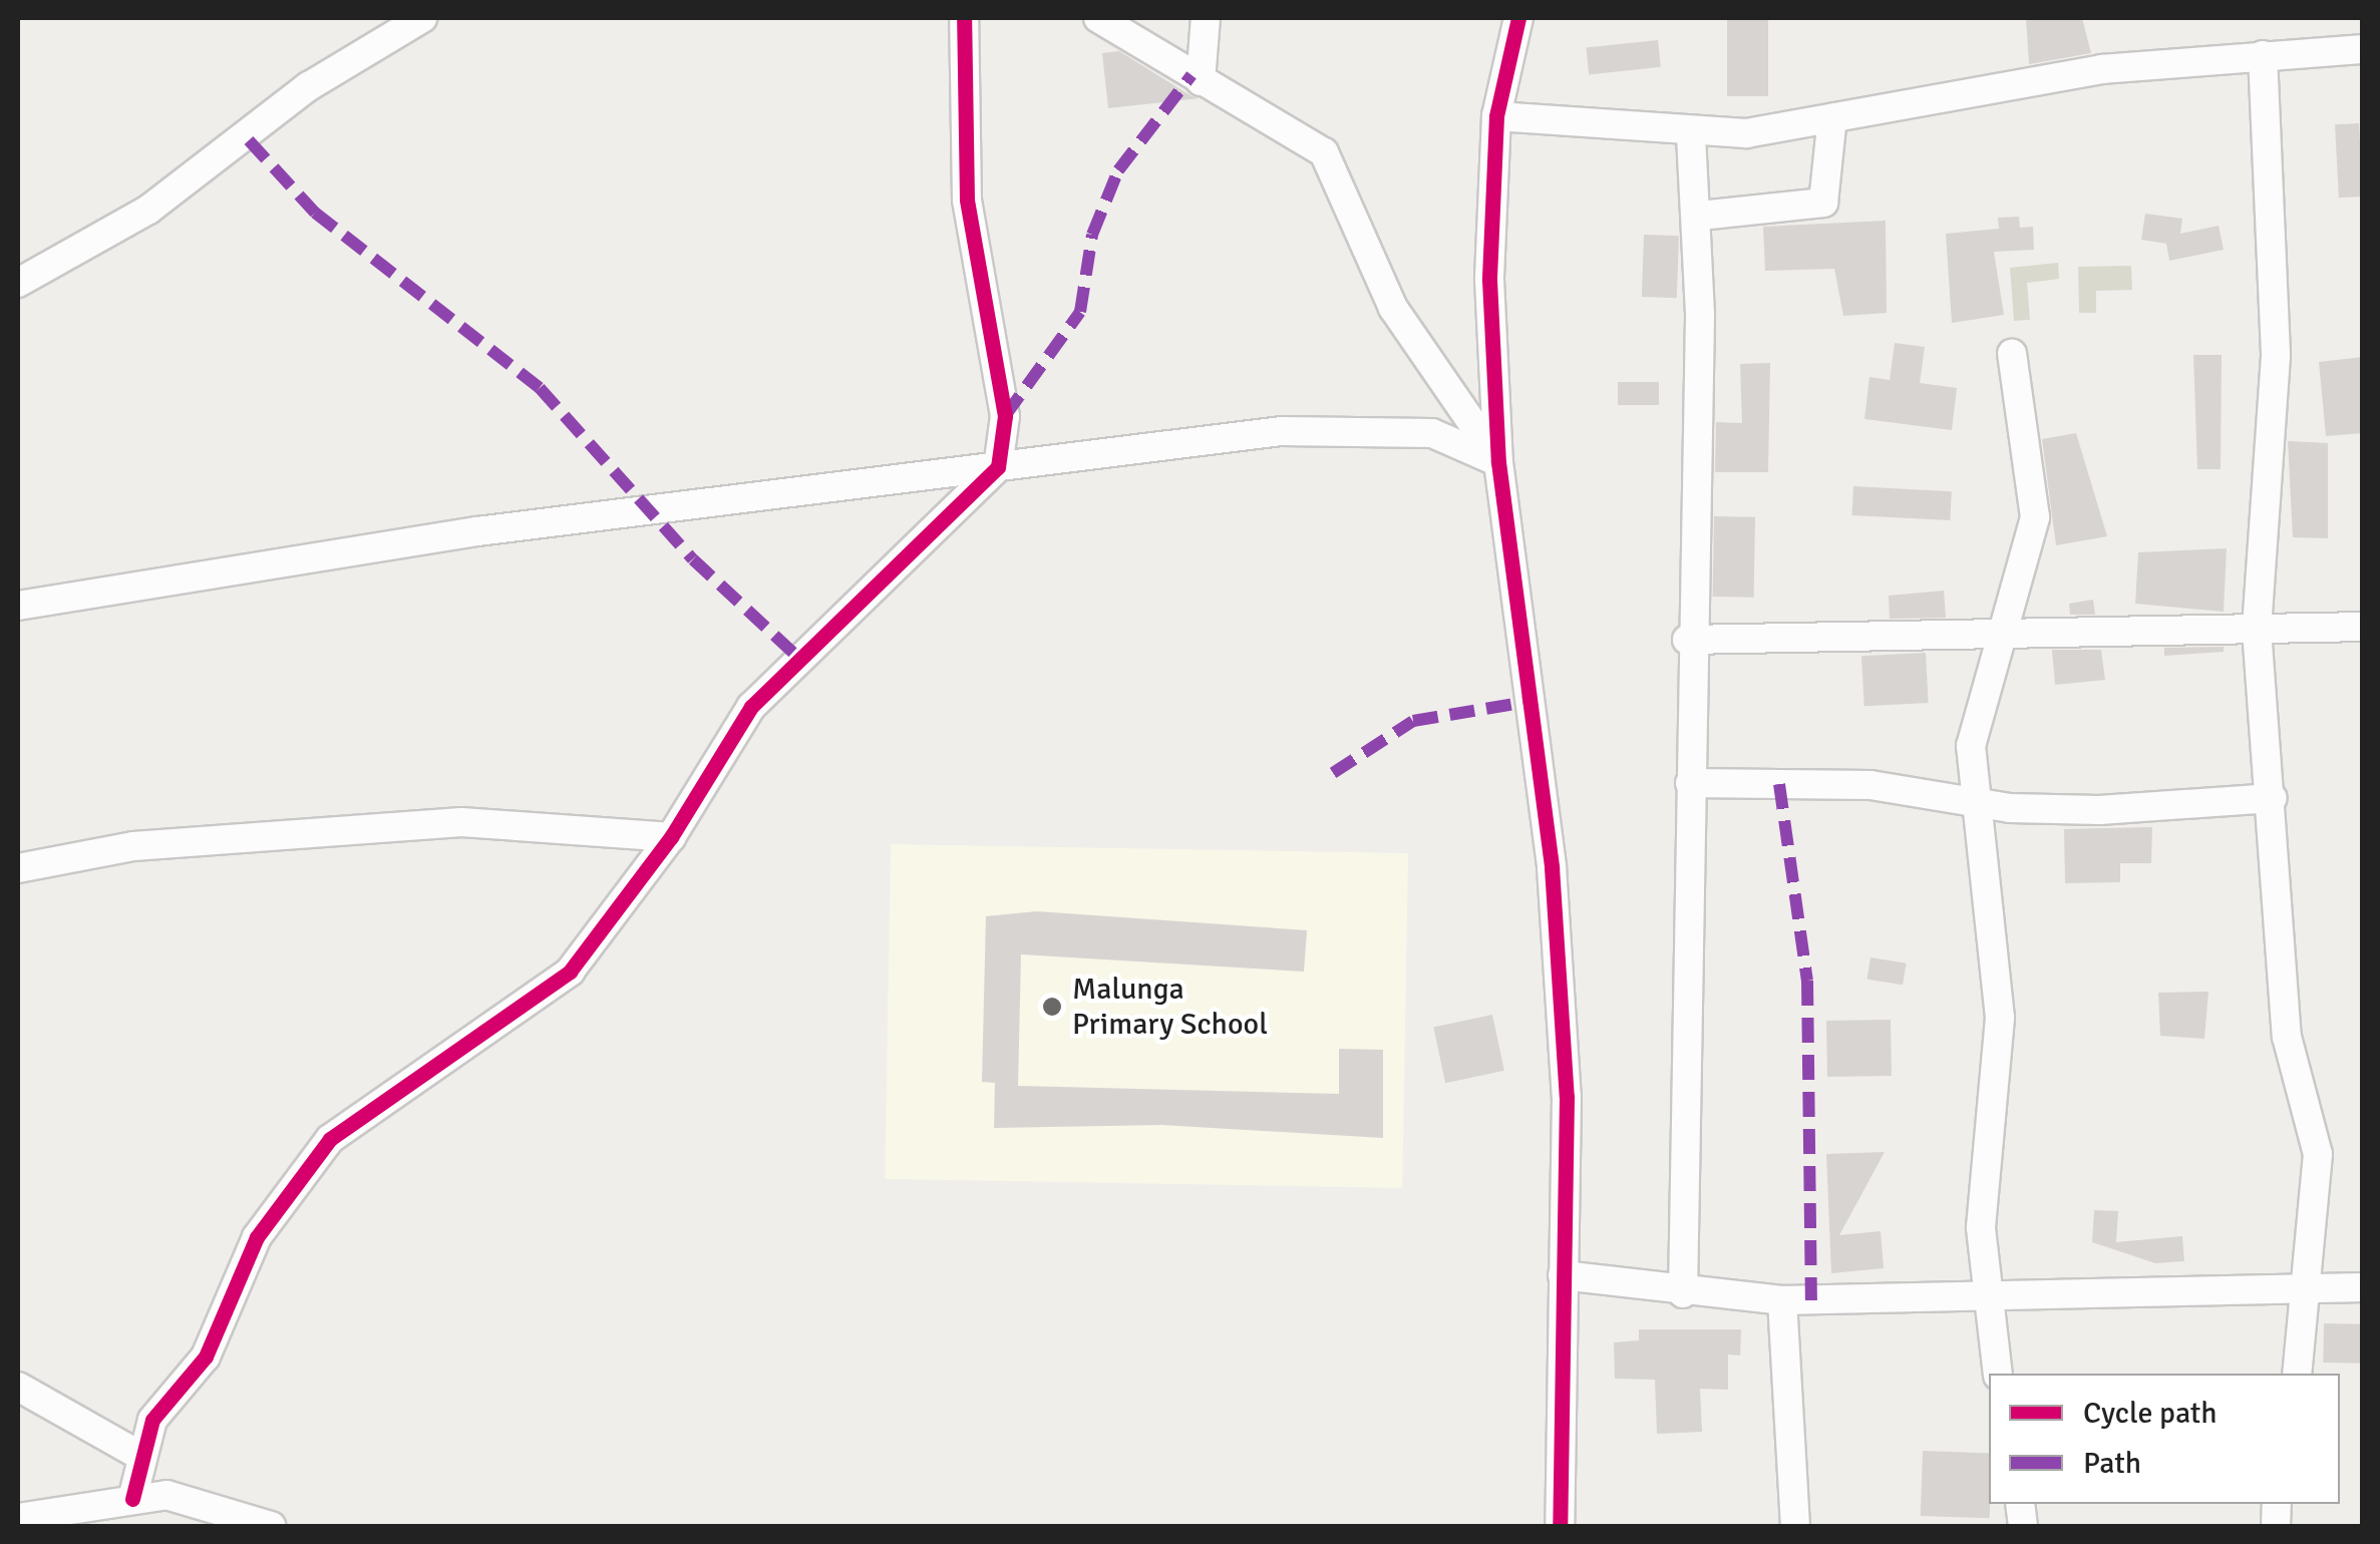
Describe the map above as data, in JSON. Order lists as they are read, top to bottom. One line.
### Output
{"places":["Malunga Primary School"],"legend":["Cycle path","Path"]}
